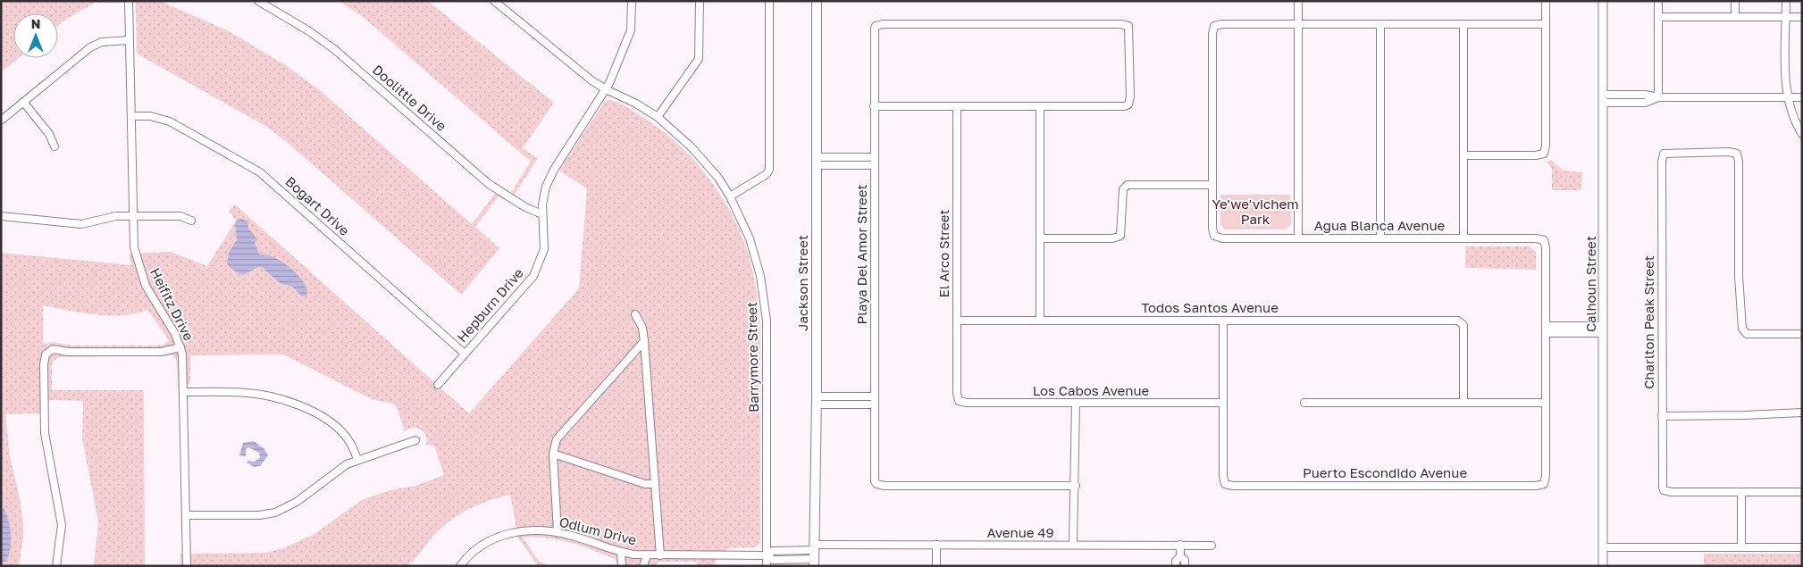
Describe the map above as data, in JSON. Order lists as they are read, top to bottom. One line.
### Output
{"streets":{"main road":["Jackson Street"],"street":["Doolittle Drive","Bogart Drive","Agua Blanca Avenue","El Arco Street","Playa Del Amor Street","Calhoun Street","Heifitz Drive","Hepburn Drive","Todos Santos Avenue","Charlton Peak Street","Barrymore Street","Los Cabos Avenue","Puerto Escondido Avenue","Odlum Drive","Avenue 49"]},"crossings":[["Doolittle Drive","Hepburn Drive"],["Bogart Drive","Heifitz Drive"],["Bogart Drive","Hepburn Drive"],["El Arco Street","Todos Santos Avenue"],["El Arco Street","Los Cabos Avenue"],["Jackson Street","Odlum Drive"],["Jackson Street","Avenue 49"],["Hepburn Drive","Barrymore Street"],["Barrymore Street","Odlum Drive"],["Los Cabos Avenue","Puerto Escondido Avenue"],["Odlum Drive","Avenue 49"]],"parks":["Ye'we'vichem Park"],"north":"top"}
